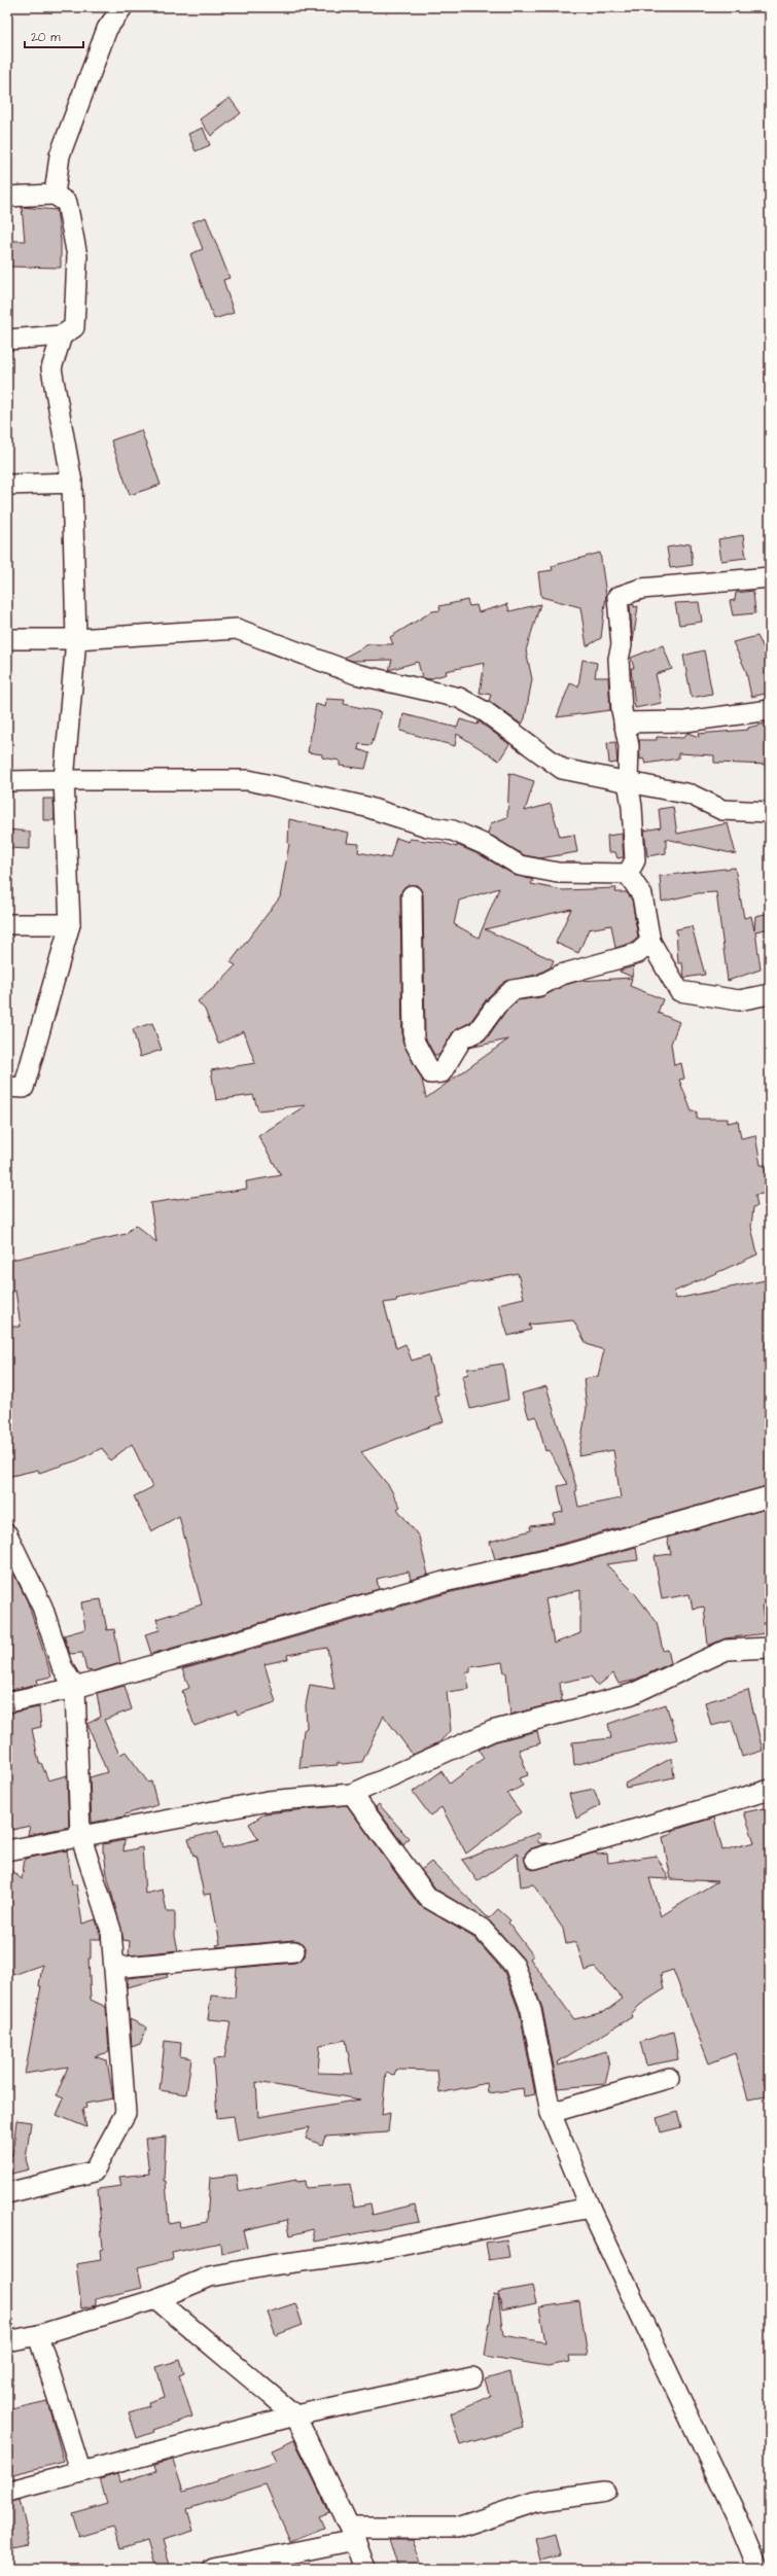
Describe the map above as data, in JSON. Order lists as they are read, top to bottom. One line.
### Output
{"scale_bar":"20 m"}
